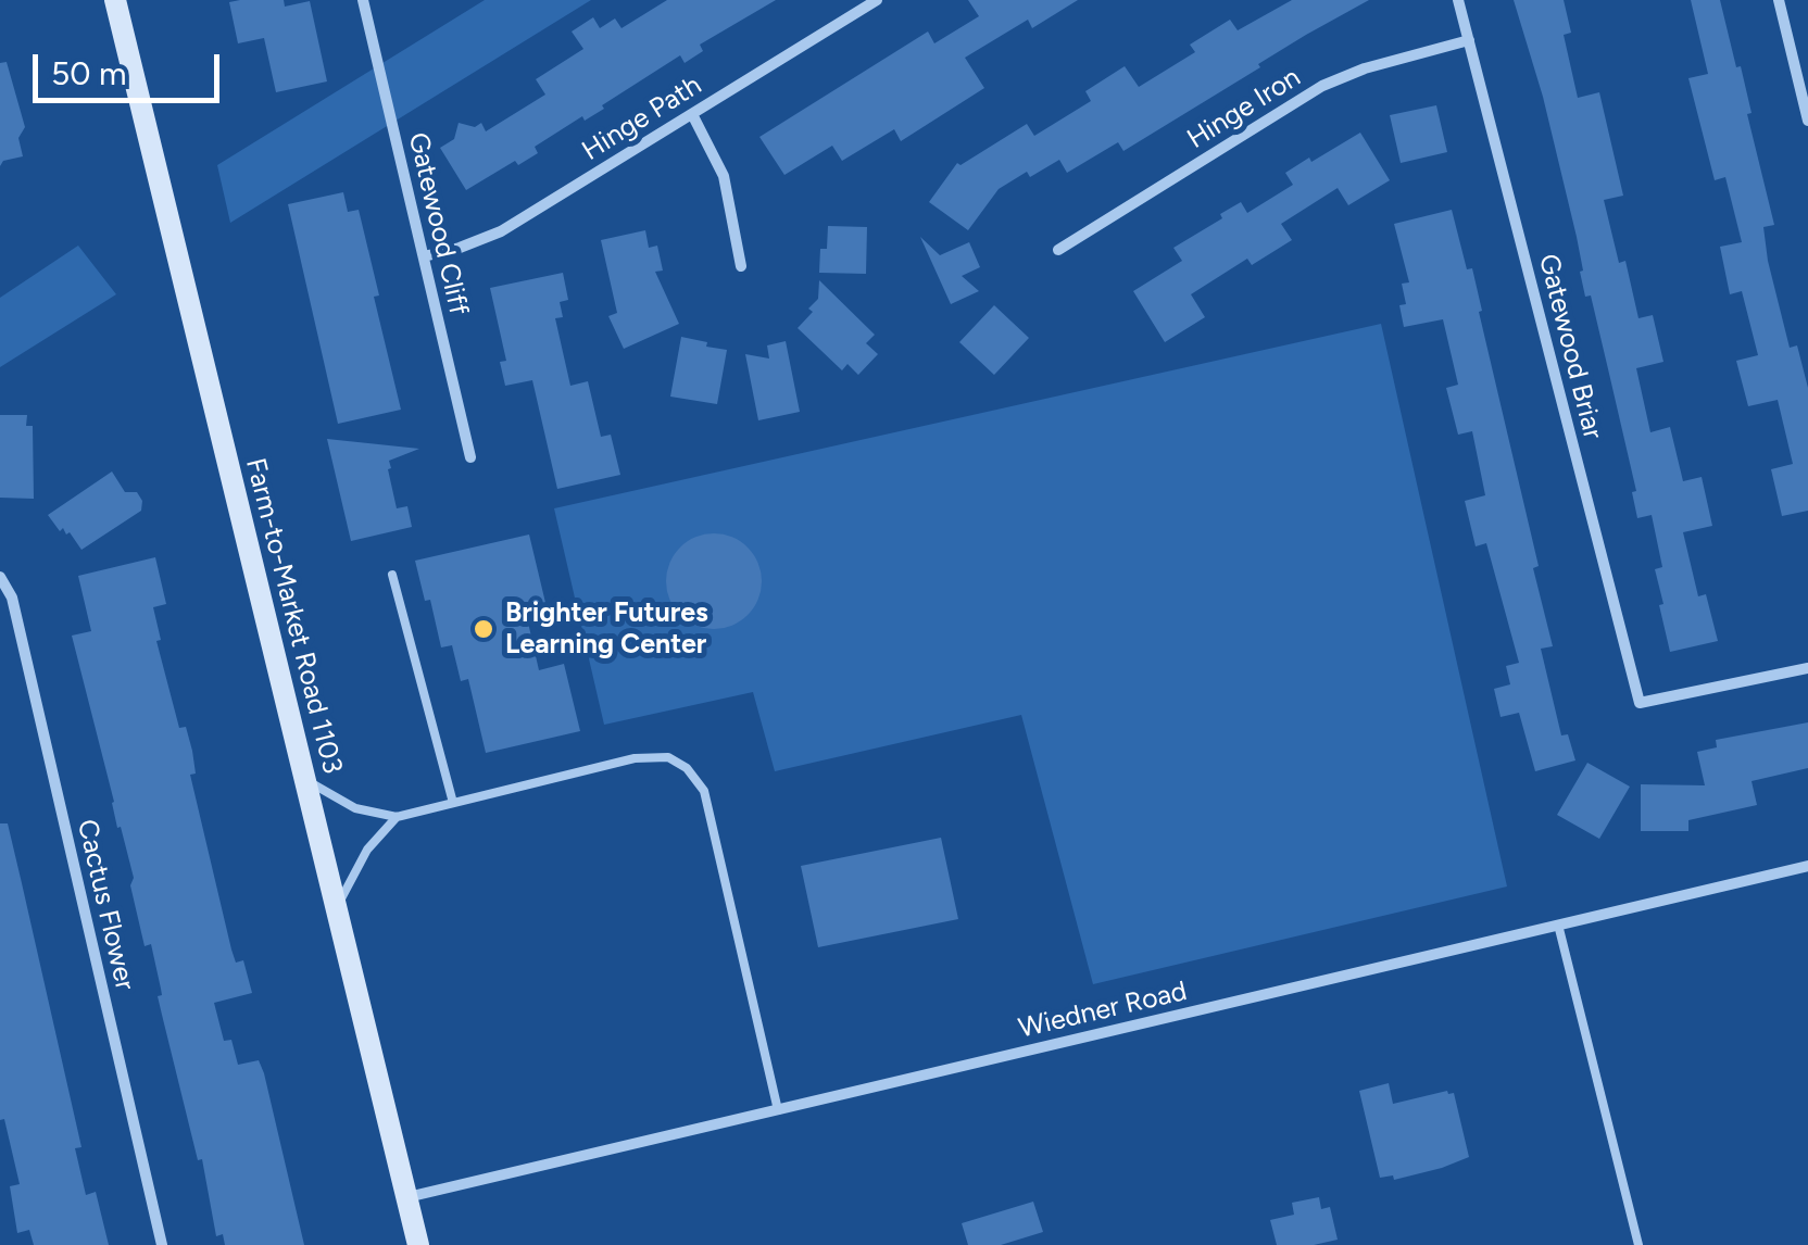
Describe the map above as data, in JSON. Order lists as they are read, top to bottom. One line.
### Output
{"streets":{"main road":["Farm-to-Market Road 1103"],"street":["Hinge Iron","Hinge Path","Gatewood Cliff","Gatewood Briar","Cactus Flower","Wiedner Road"]},"crossings":[["Hinge Iron","Gatewood Briar"],["Hinge Path","Gatewood Cliff"],["Farm-to-Market Road 1103","Wiedner Road"]],"places":["Brighter Futures Learning Center"],"scale_bar":"50 m"}
